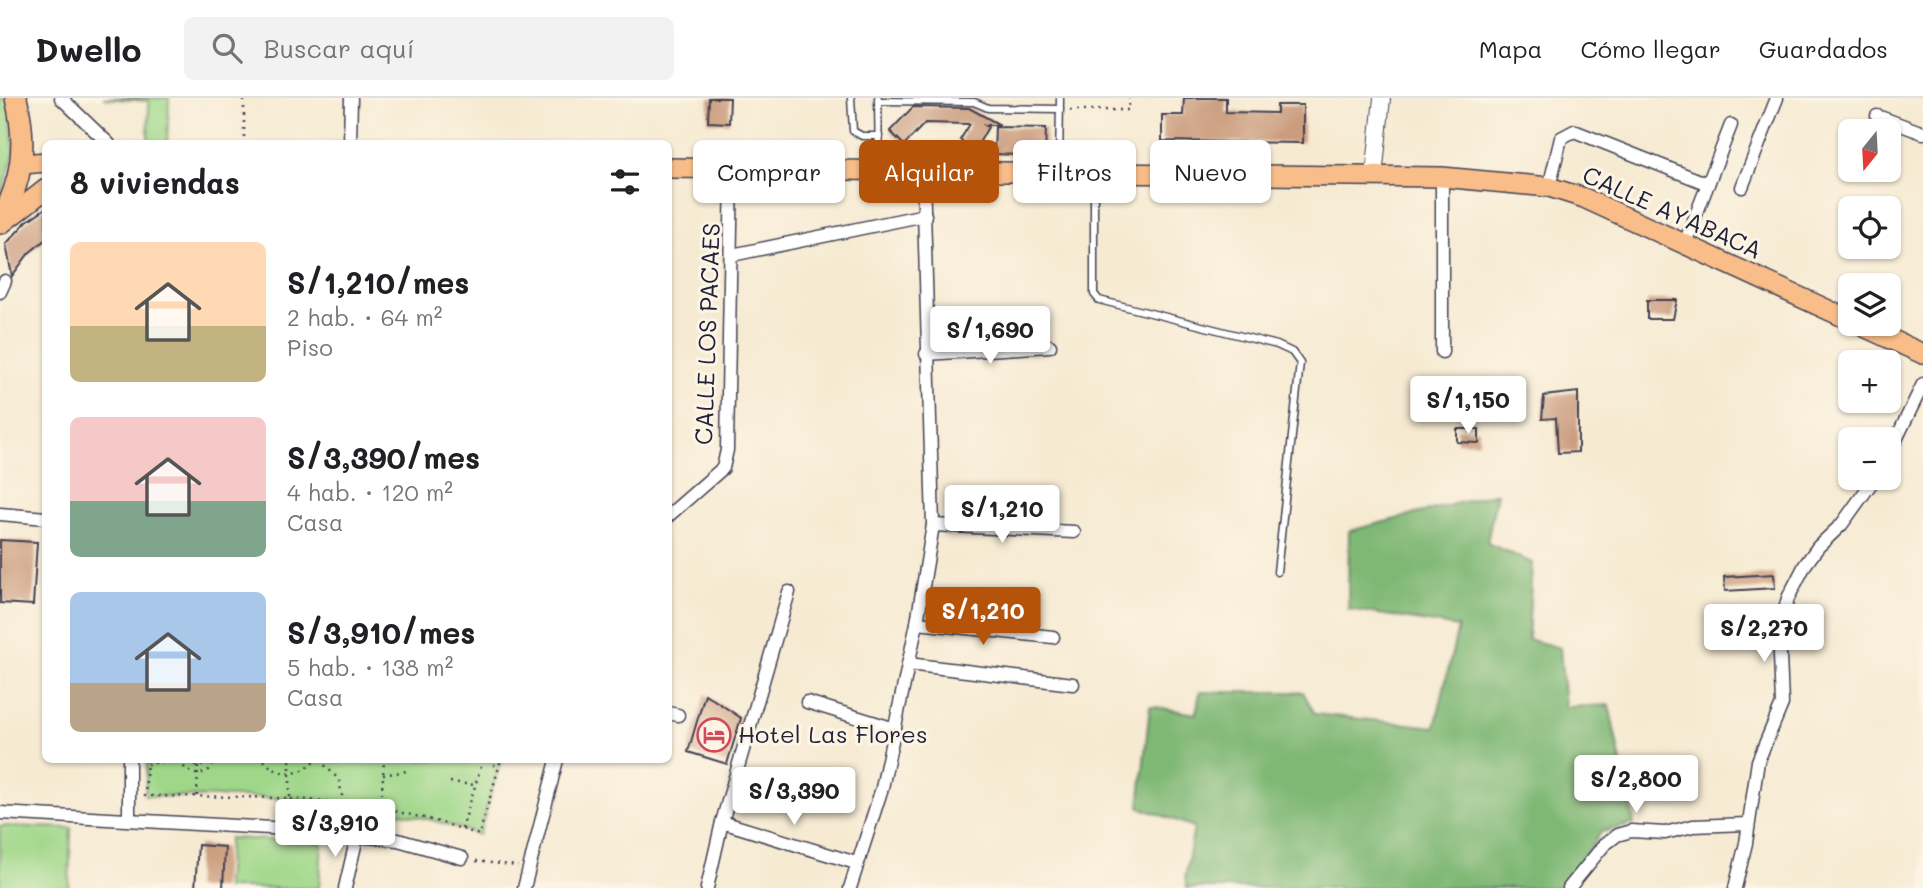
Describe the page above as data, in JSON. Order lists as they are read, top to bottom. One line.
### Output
{"streets":{"main road":["CALLE AYABACA"],"street":["CALLE LOS PACAES"]},"places":{"hotel":["Hotel Las Flores"]},"north":"bottom","page":{"header":"Dwello","search":"Buscar aquí","nav":["Mapa","Cómo llegar","Guardados"],"map_buttons":["+","−"],"chip":["Comprar","Alquilar","Filtros","Nuevo"],"heading":"8 viviendas","list":[{"name":"S/1,210/mes","note":"2 hab. · 64 m² · Piso"},{"name":"S/3,390/mes","note":"4 hab. · 120 m² · Casa"},{"name":"S/3,910/mes","note":"5 hab. · 138 m² · Casa"}],"price":["S/1,690","S/1,150","S/1,210","S/1,210","S/2,270","S/2,800","S/3,390","S/3,910"]}}
